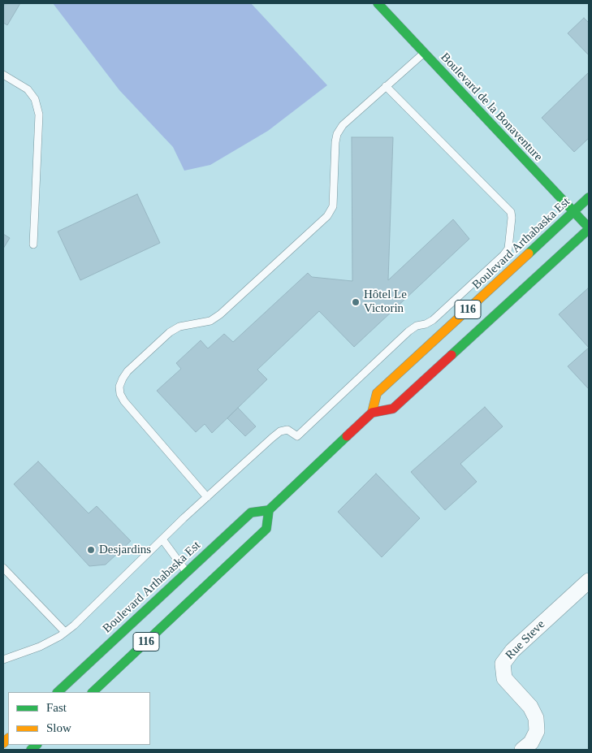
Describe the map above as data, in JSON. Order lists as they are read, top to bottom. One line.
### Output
{"streets":{"main road":["Boulevard de la Bonaventure","Boulevard Arthabaska Est","116"],"street":["Rue Steve"]},"crossings":[["Boulevard de la Bonaventure","Boulevard Arthabaska Est"],["Boulevard de la Bonaventure","116"],["Boulevard Arthabaska Est","116"]],"places":["Hôtel Le Victorin","Desjardins"],"legend":["Fast","Slow"]}
